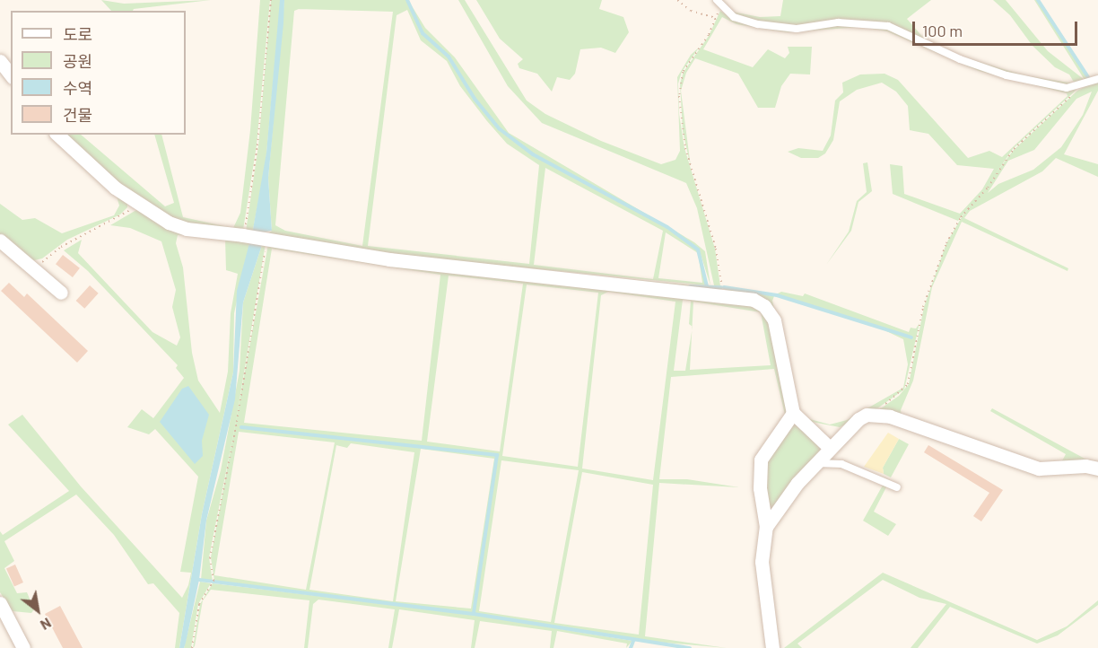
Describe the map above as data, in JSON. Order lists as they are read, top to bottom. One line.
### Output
{"legend":["도로","공원","수역","건물"],"scale_bar":"100 m","north":"bottom right"}
